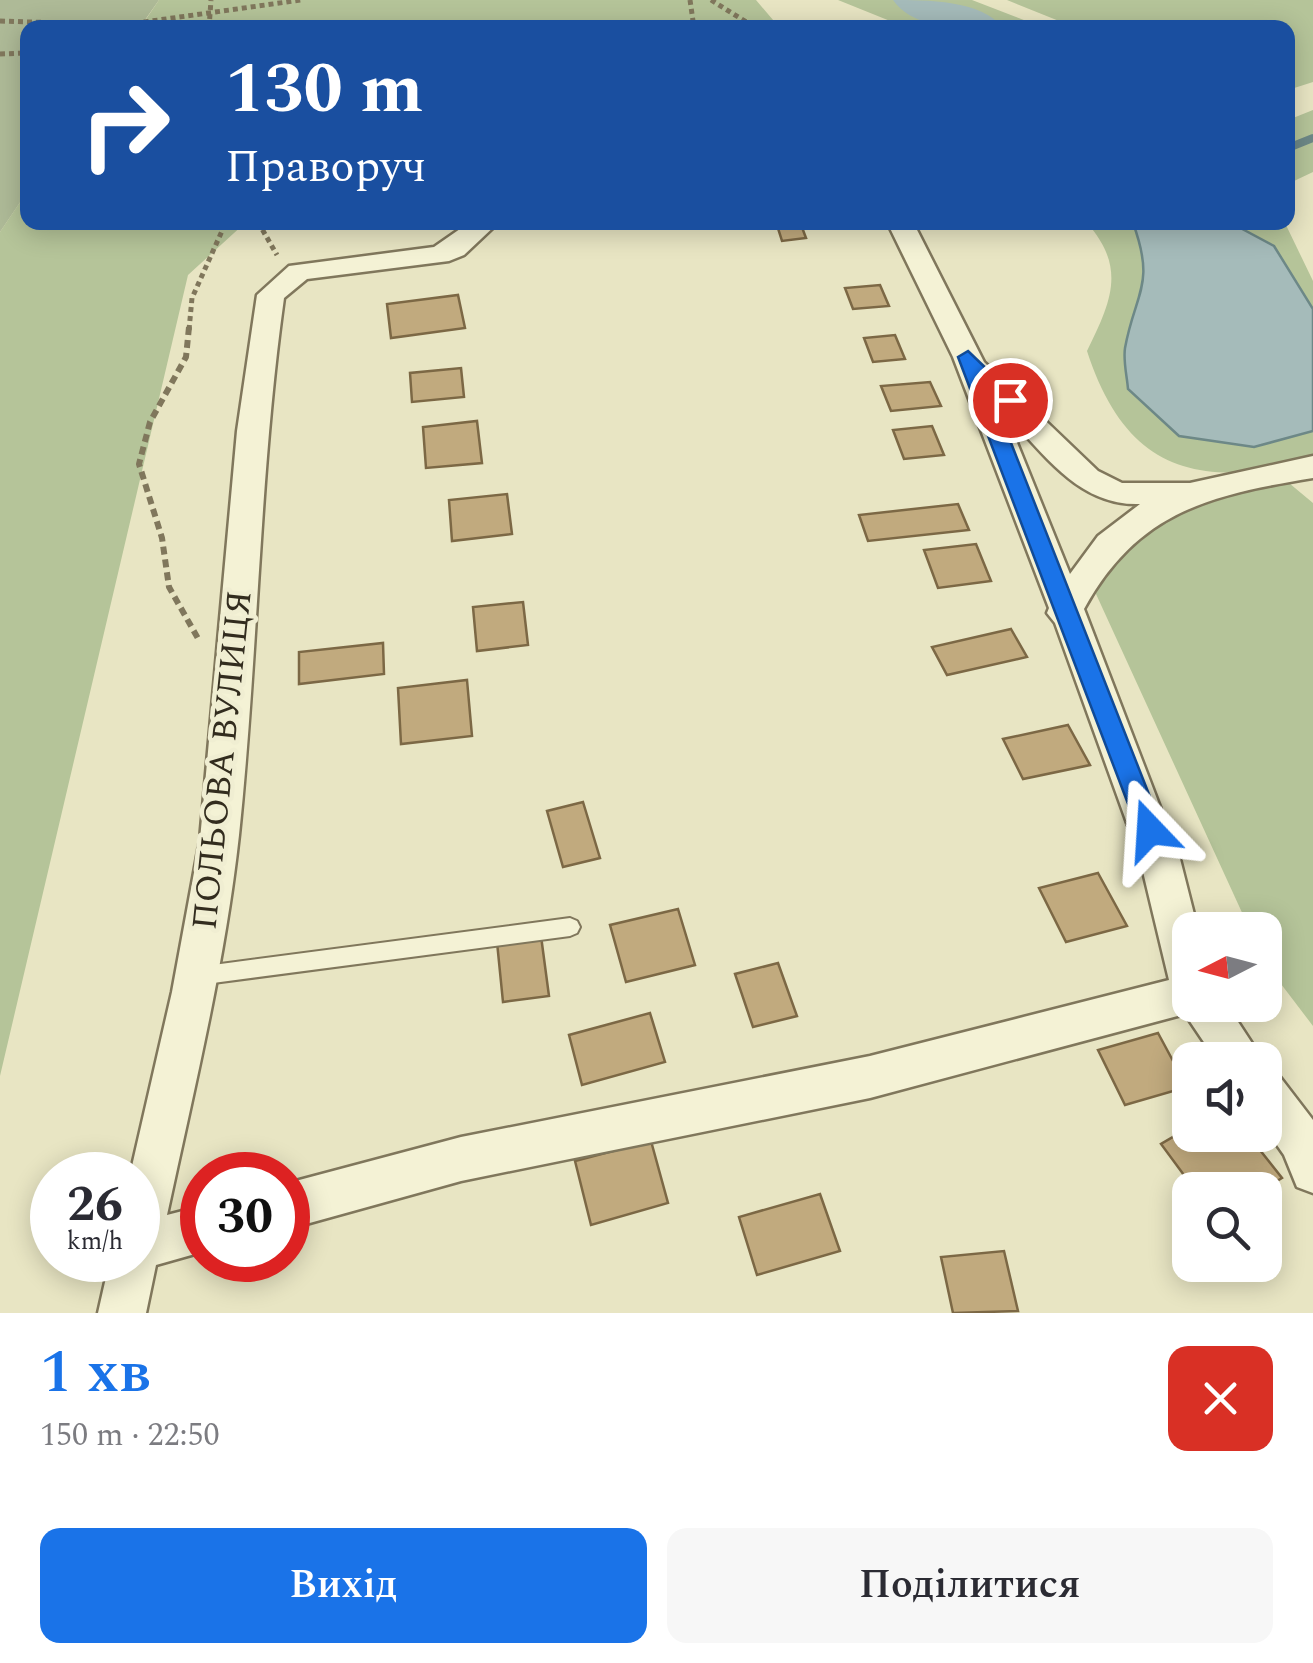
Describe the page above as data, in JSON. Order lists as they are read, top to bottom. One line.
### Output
{"streets":{"street":["ПОЛЬОВА ВУЛИЦЯ"]},"north":"left","page":{"turn":["130 m","Праворуч"],"speed":"26 km/h","limit":"30","heading":["1 хв","150 m · 22:50"],"buttons":["Вихід","Поділитися"]}}
